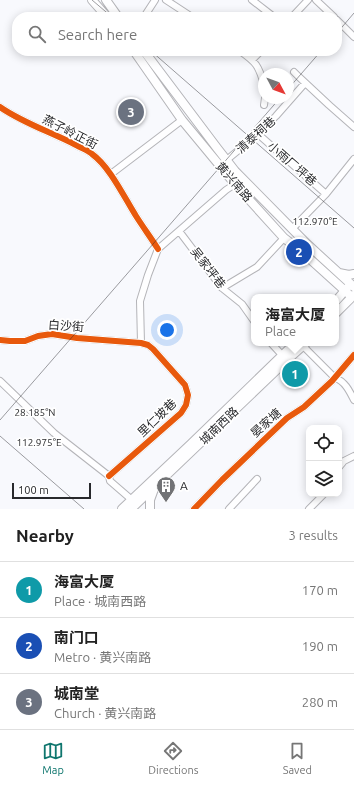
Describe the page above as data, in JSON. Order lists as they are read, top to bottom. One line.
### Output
{"streets":{"main road":["黄兴南路","城南西路"],"street":["燕子岭正街","清泰祠巷","小雨厂坪巷","吴家坪巷","白沙街","里仁坡巷","晏家塘"]},"crossings":[["清泰祠巷","小雨厂坪巷"],["清泰祠巷","黄兴南路"],["白沙街","里仁坡巷"]],"places":{"building":["A"]},"scale_bar":"100 m","north":"bottom right","page":{"search":"Search here","pins":["3","2","1"],"popup":["海富大厦","Place"],"scale":"100 m","heading":["Nearby","3 results"],"list":[{"mark":"1","name":"海富大厦","note":"Place · 城南西路","value":"170 m"},{"mark":"2","name":"南门口","note":"Metro · 黄兴南路","value":"190 m"},{"mark":"3","name":"城南堂","note":"Church · 黄兴南路","value":"280 m"}],"nav":["Map","Directions","Saved"]},"coordinates":["112.970°E","28.185°N","112.975°E"]}
